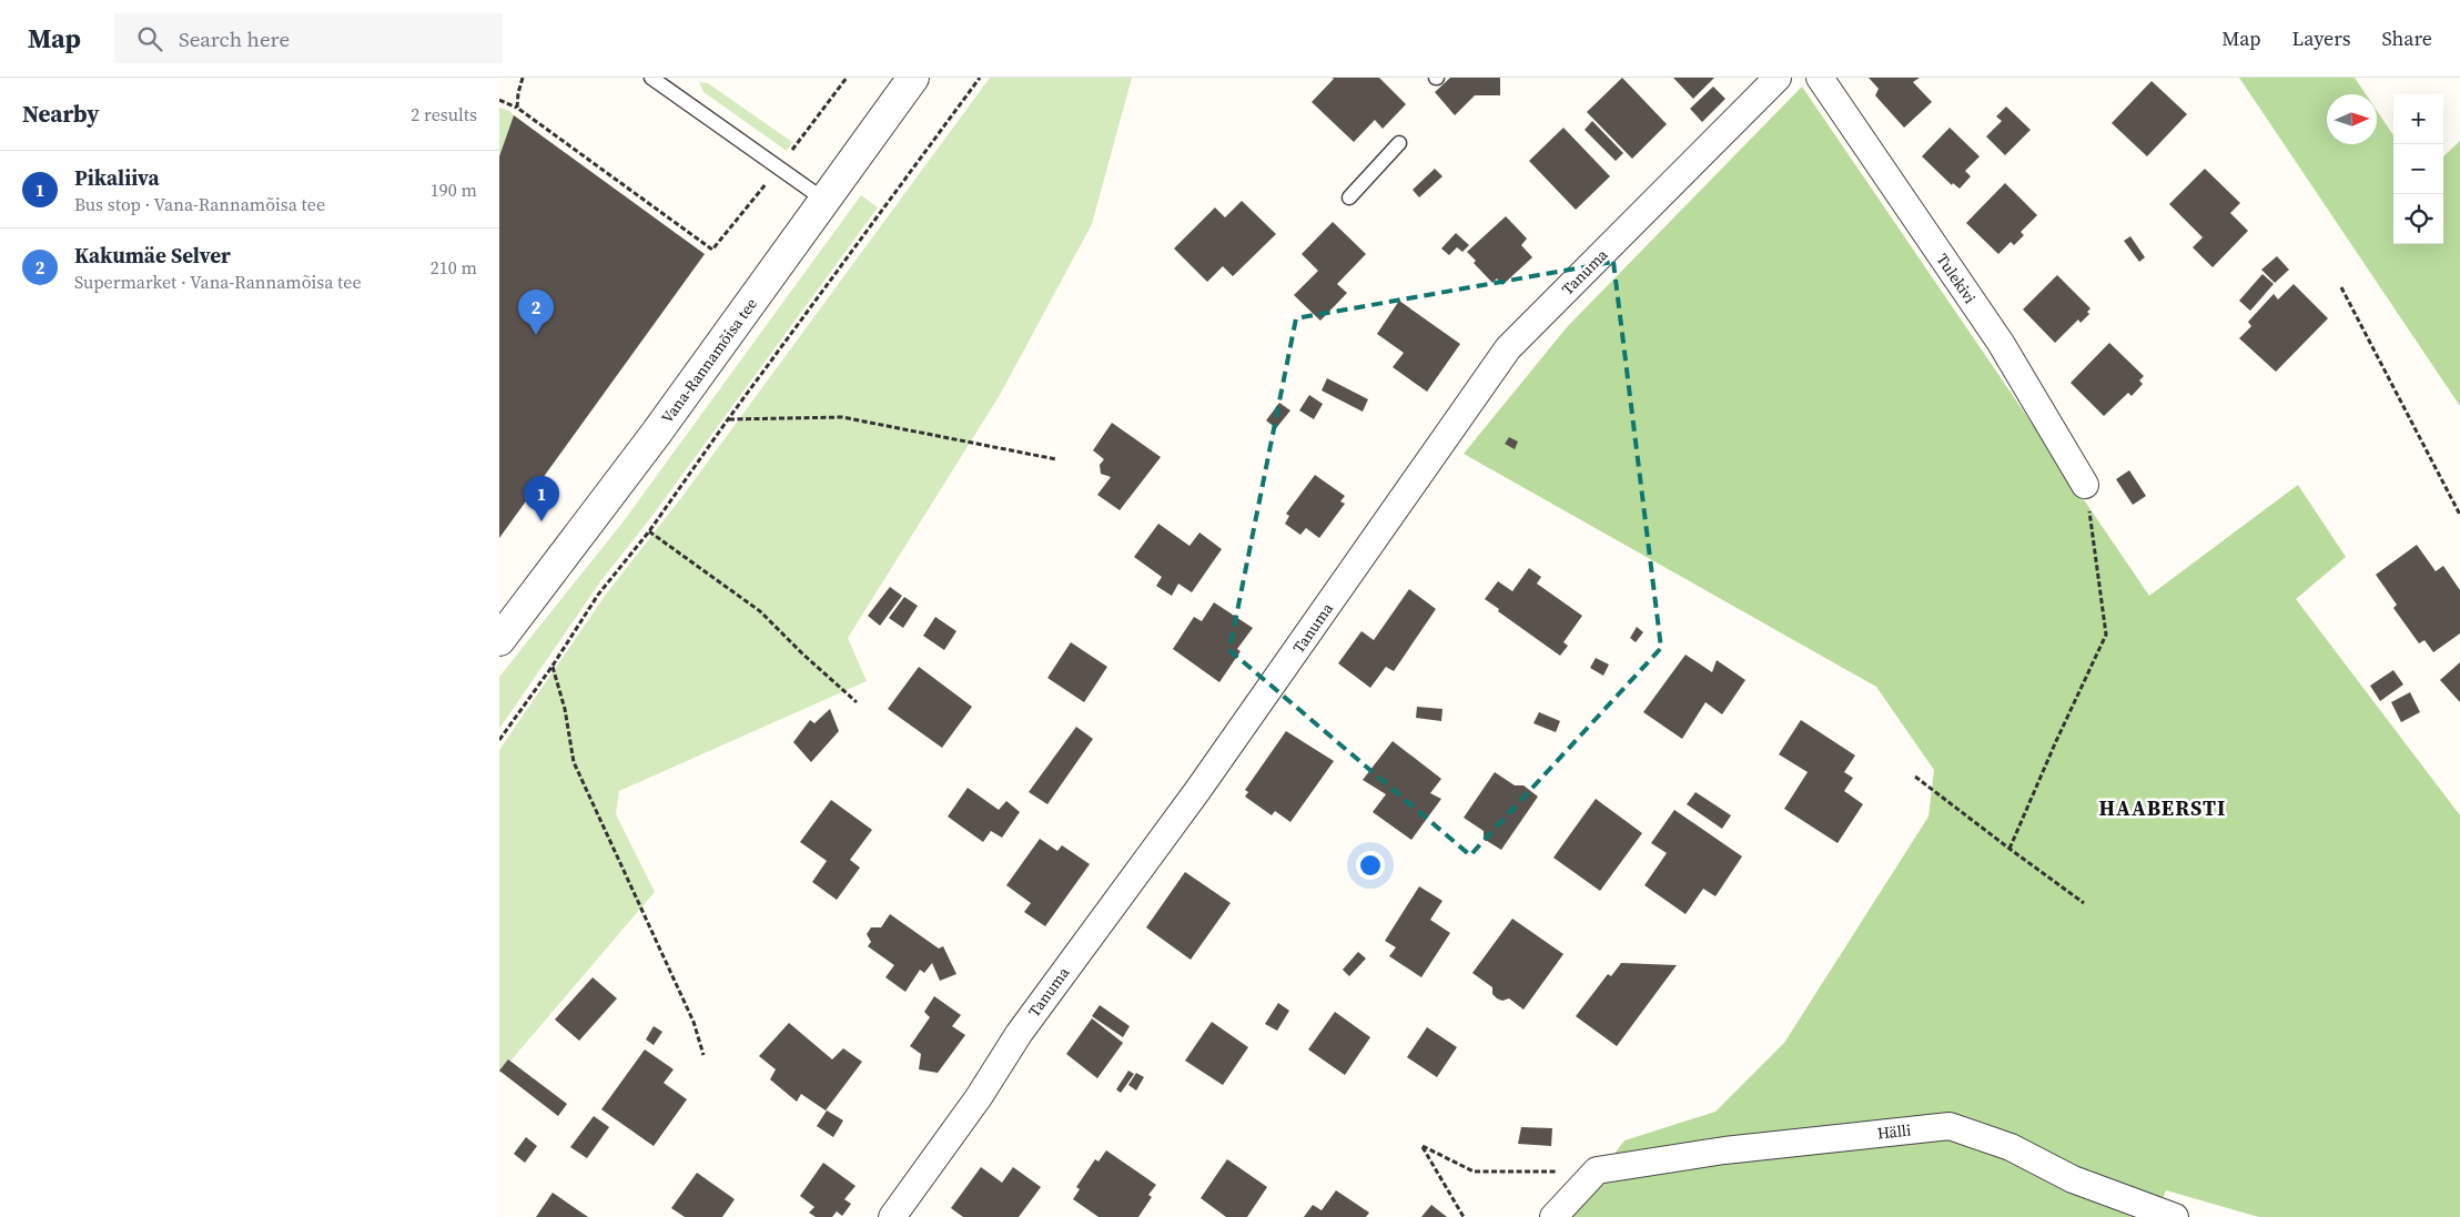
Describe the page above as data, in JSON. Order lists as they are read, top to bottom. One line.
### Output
{"streets":{"street":["Tanuma","Tulekivi","Vana-Rannamõisa tee","Hälli"]},"districts":["HAABERSTI"],"north":"right","page":{"header":"Map","search":"Search here","nav":["Map","Layers","Share"],"heading":["Nearby","2 results"],"map_buttons":["+","−"],"list":[{"mark":"1","name":"Pikaliiva","note":"Bus stop · Vana-Rannamõisa tee","value":"190 m"},{"mark":"2","name":"Kakumäe Selver","note":"Supermarket · Vana-Rannamõisa tee","value":"210 m"}],"pins":["2","1"]}}
